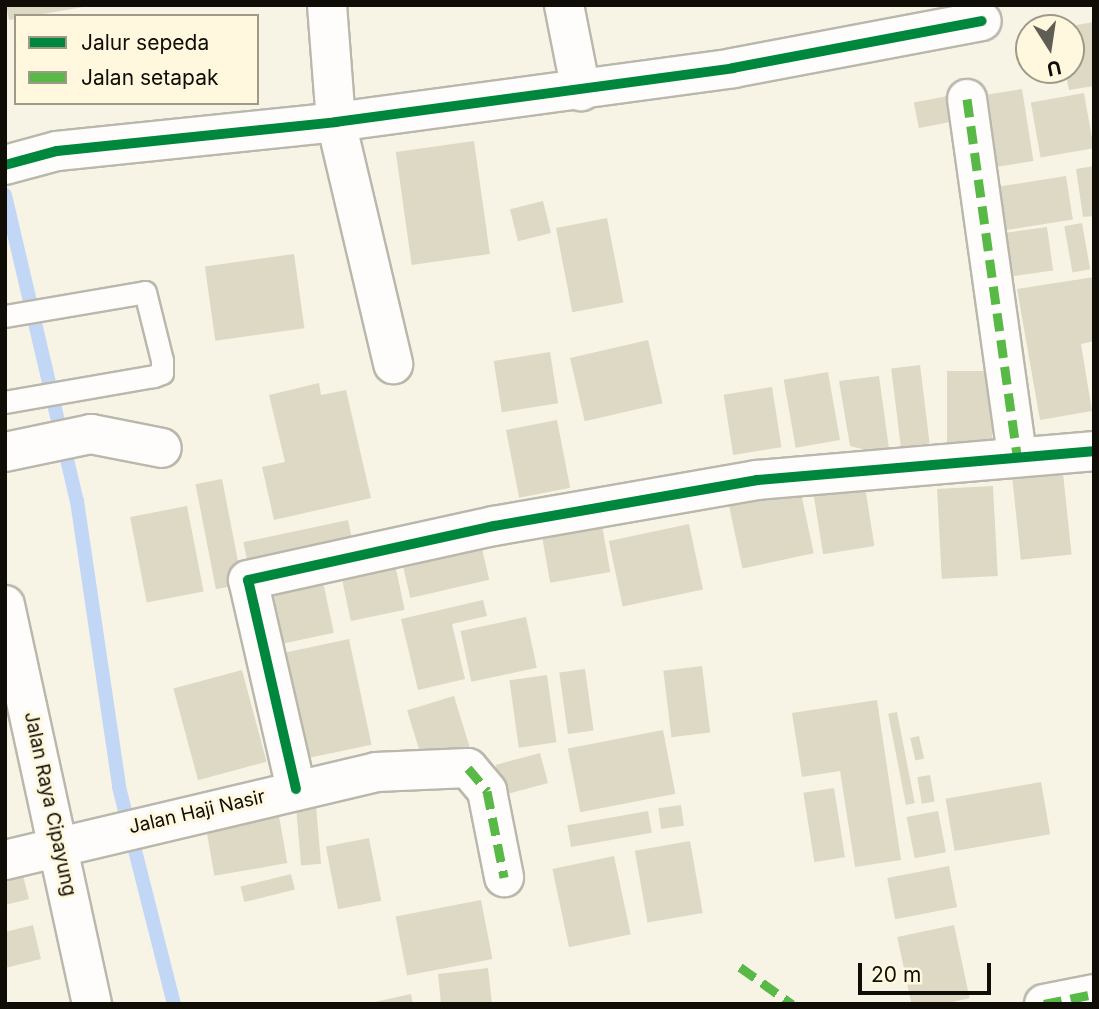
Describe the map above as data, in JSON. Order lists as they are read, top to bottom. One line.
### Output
{"streets":{"street":["Jalan Raya Cipayung","Jalan Haji Nasir"]},"crossings":[["Jalan Raya Cipayung","Jalan Haji Nasir"]],"legend":["Jalur sepeda","Jalan setapak"],"scale_bar":"20 m","north":"bottom"}
